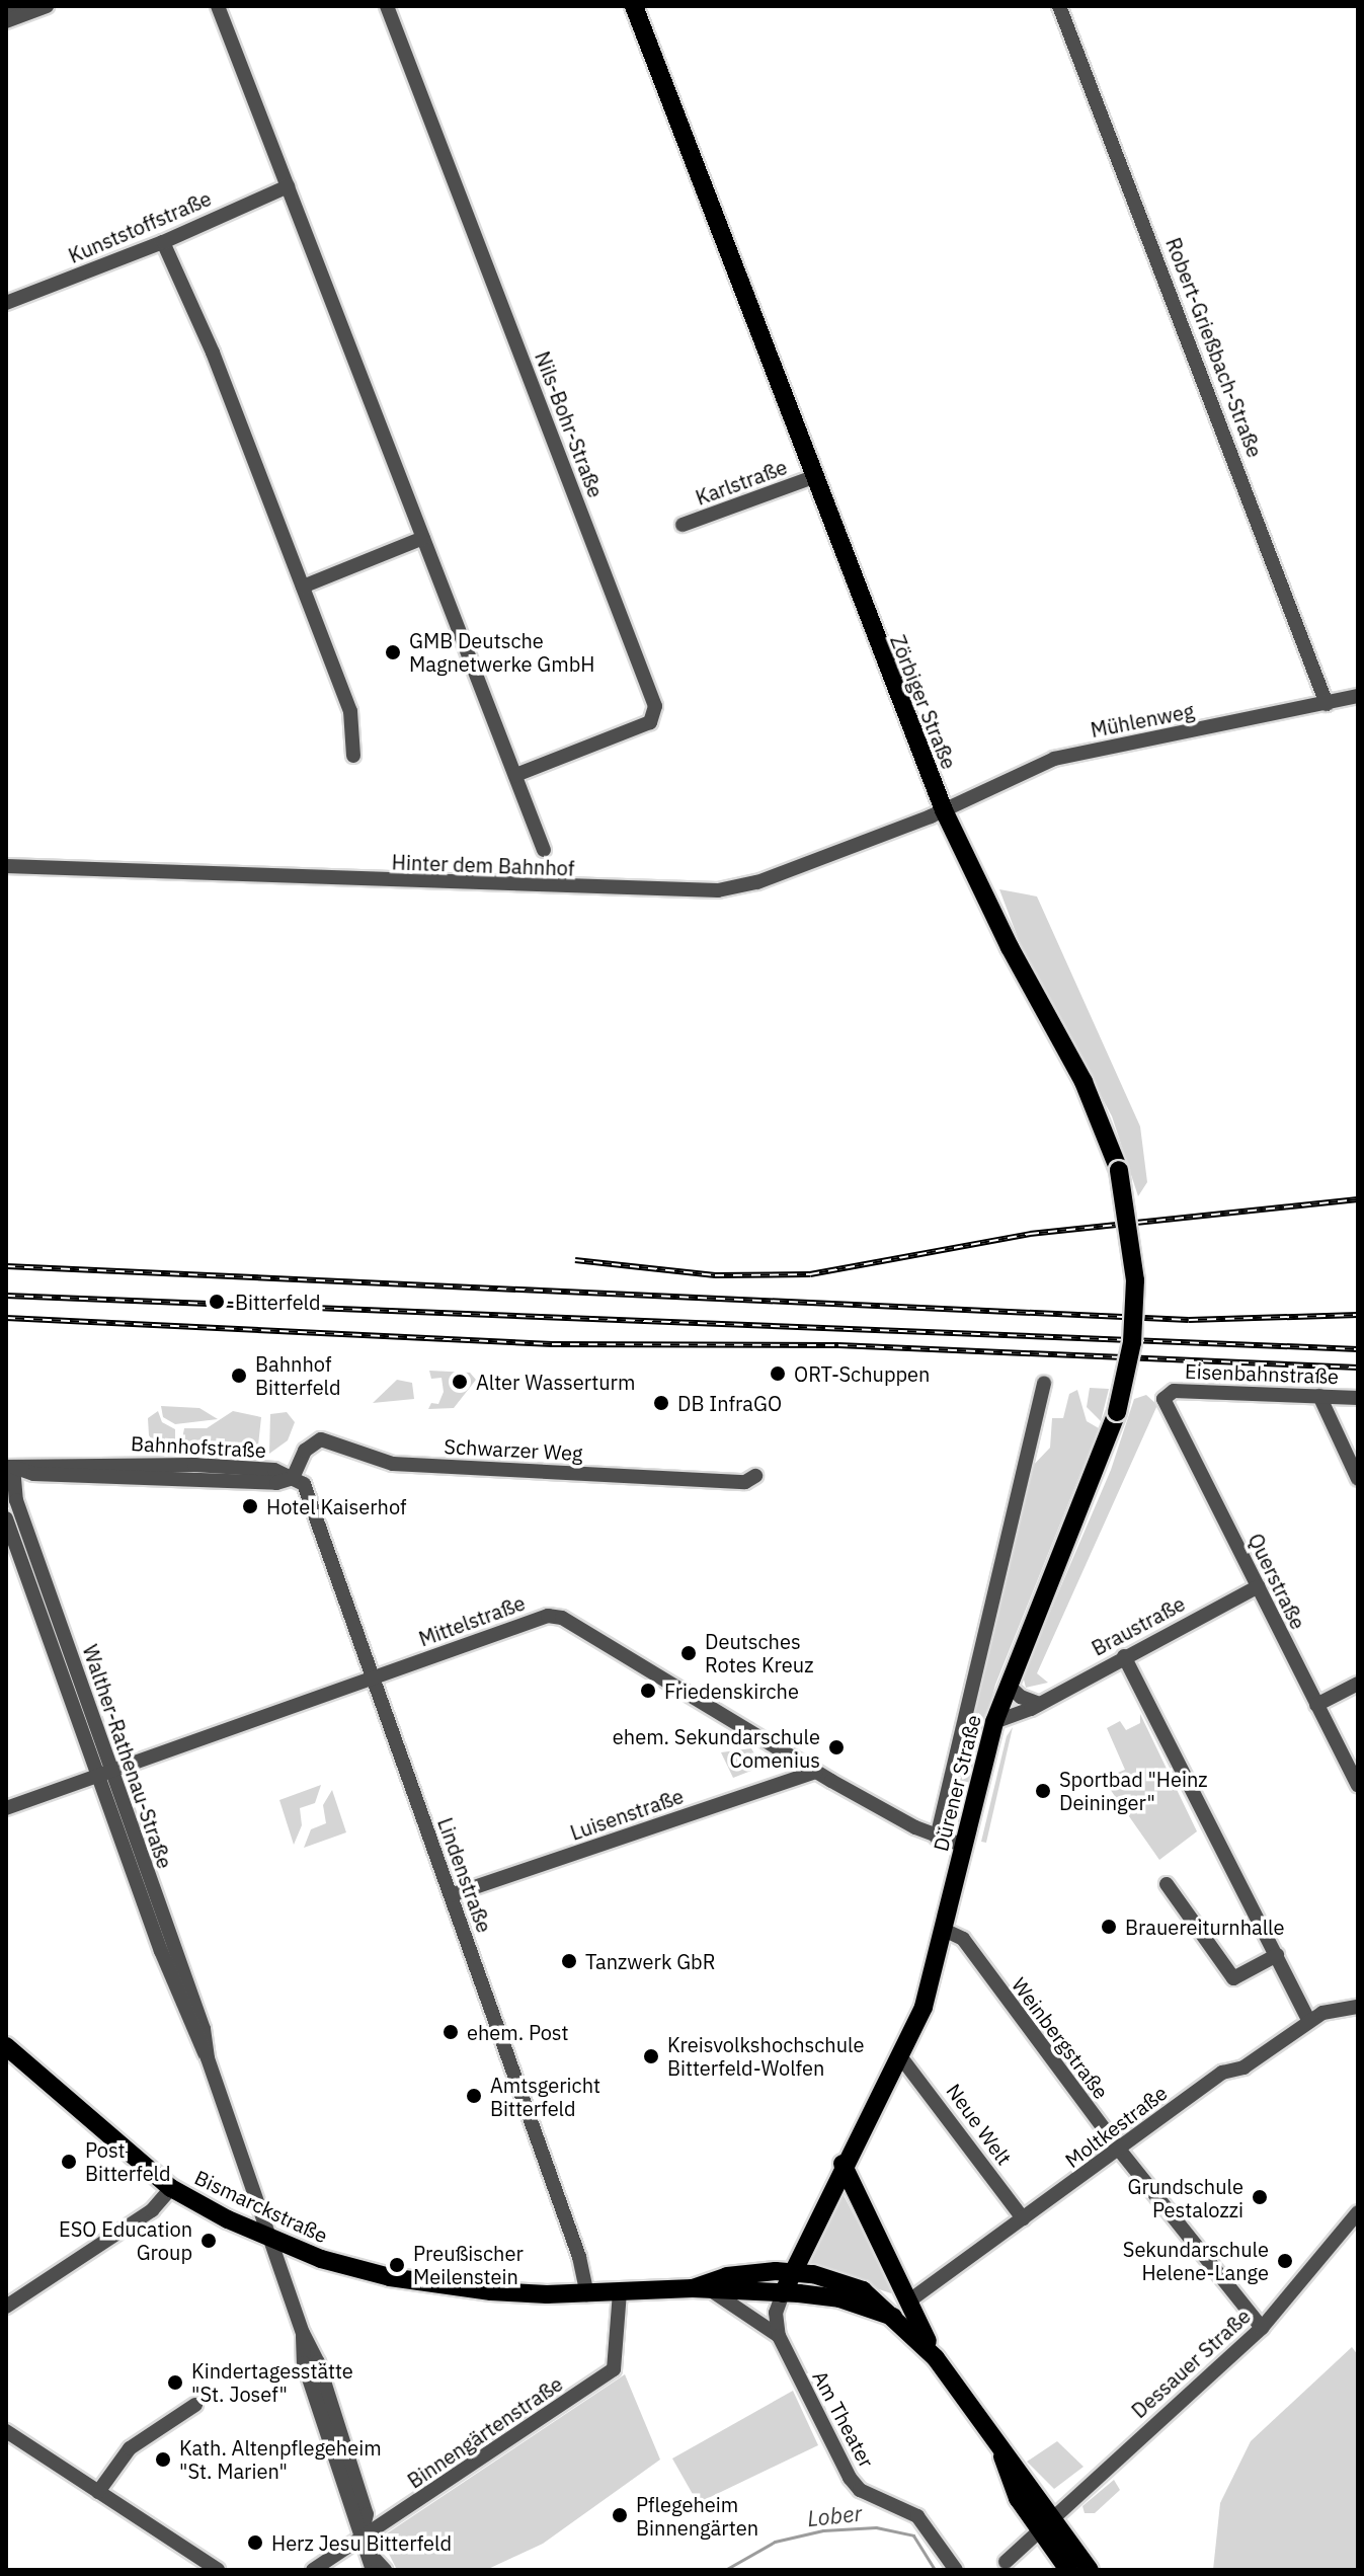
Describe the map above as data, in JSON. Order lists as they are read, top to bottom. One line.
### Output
{"streets":{"main road":["Zörbiger Straße","Dürener Straße","Bismarckstraße"],"street":["Kunststoffstraße","Robert-Grießbach-Straße","Nils-Bohr-Straße","Karlstraße","Mühlenweg","Hinter dem Bahnhof","Eisenbahnstraße","Bahnhofstraße","Schwarzer Weg","Querstraße","Mittelstraße","Braustraße","Walther-Rathenau-Straße","Luisenstraße","Lindenstraße","Weinbergstraße","Neue Welt","Moltkestraße","Dessauer Straße","Am Theater","Binnengärtenstraße"]},"crossings":[["Robert-Grießbach-Straße","Mühlenweg"],["Karlstraße","Zörbiger Straße"],["Zörbiger Straße","Mühlenweg"],["Zörbiger Straße","Hinter dem Bahnhof"],["Zörbiger Straße","Dürener Straße"],["Mühlenweg","Hinter dem Bahnhof"],["Eisenbahnstraße","Querstraße"],["Bahnhofstraße","Schwarzer Weg"],["Bahnhofstraße","Walther-Rathenau-Straße"],["Bahnhofstraße","Lindenstraße"],["Schwarzer Weg","Lindenstraße"],["Querstraße","Braustraße"],["Mittelstraße","Walther-Rathenau-Straße"],["Mittelstraße","Dürener Straße"],["Mittelstraße","Luisenstraße"],["Mittelstraße","Lindenstraße"],["Braustraße","Dürener Straße"],["Walther-Rathenau-Straße","Bismarckstraße"],["Walther-Rathenau-Straße","Binnengärtenstraße"],["Dürener Straße","Weinbergstraße"],["Dürener Straße","Neue Welt"],["Dürener Straße","Bismarckstraße"],["Luisenstraße","Lindenstraße"],["Lindenstraße","Bismarckstraße"],["Weinbergstraße","Moltkestraße"],["Weinbergstraße","Dessauer Straße"],["Neue Welt","Moltkestraße"],["Bismarckstraße","Dessauer Straße"],["Bismarckstraße","Am Theater"],["Bismarckstraße","Binnengärtenstraße"]],"water":["Lober"],"places":["GMB Deutsche Magnetwerke GmbH","Bitterfeld","ORT-Schuppen","Bahnhof Bitterfeld","Alter Wasserturm","DB InfraGO","Hotel Kaiserhof","Deutsches Rotes Kreuz","Friedenskirche","ehem. Sekundarschule Comenius","Sportbad \"Heinz Deininger\"","Brauereiturnhalle","Tanzwerk GbR","ehem. Post","Kreisvolkshochschule Bitterfeld-Wolfen","Amtsgericht Bitterfeld","Post Bitterfeld","Grundschule Pestalozzi","ESO Education Group","Sekundarschule Helene-Lange","Preußischer Meilenstein","Kindertagesstätte \"St. Josef\"","Kath. Altenpflegeheim \"St. Marien\"","Pflegeheim Binnengärten","Herz Jesu Bitterfeld"]}
